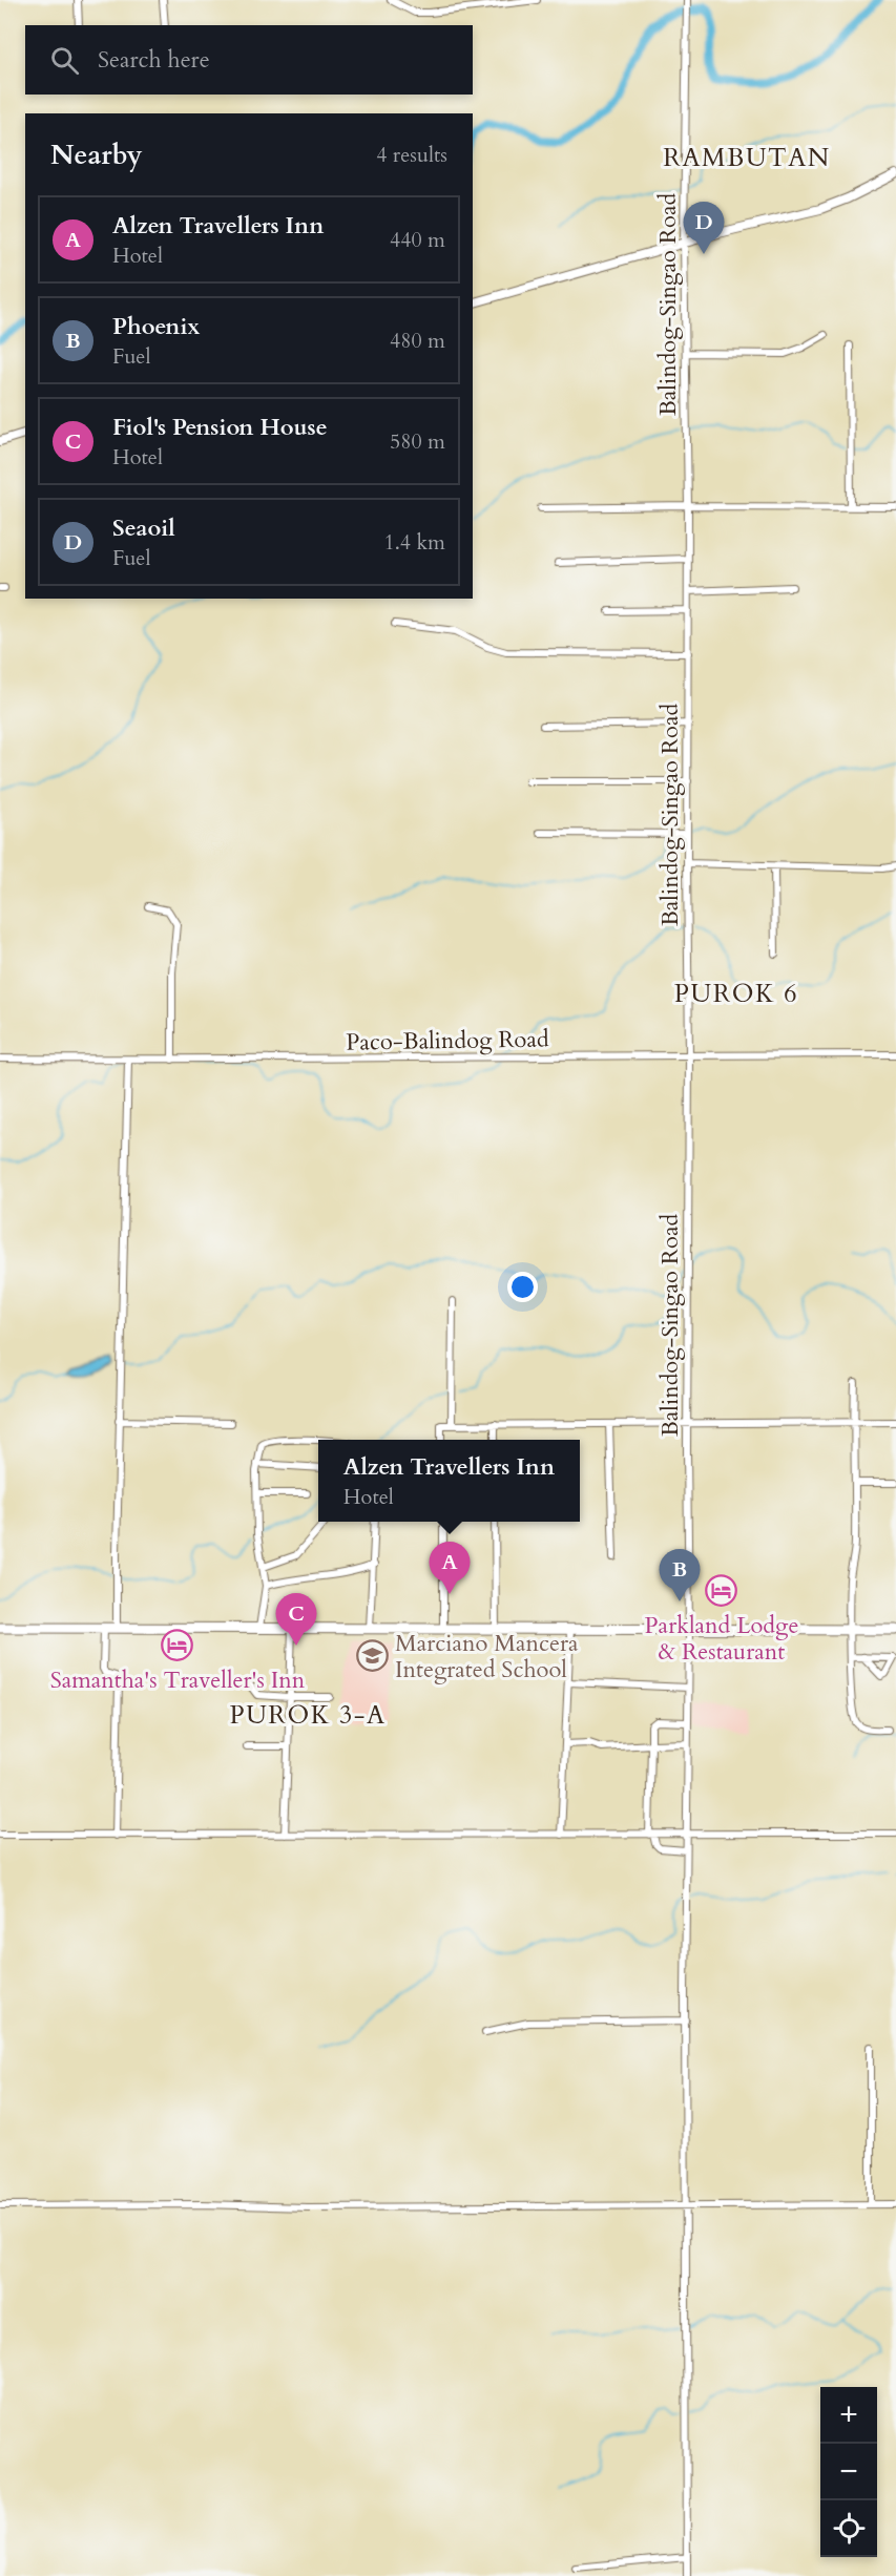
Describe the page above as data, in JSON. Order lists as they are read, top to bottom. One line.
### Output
{"streets":{"street":["Balindog-Singao Road","Paco-Balindog Road"]},"crossings":[["Balindog-Singao Road","Paco-Balindog Road"]],"districts":["RAMBUTAN","PUROK 6","PUROK 3-A"],"places":{"hotel":["Parkland Lodge & Restaurant","Samantha's Traveller's Inn"],"school or university":["Marciano Mancera Integrated School"]},"page":{"search":"Search here","heading":["Nearby","4 results"],"list":[{"mark":"A","name":"Alzen Travellers Inn","note":"Hotel","value":"440 m"},{"mark":"B","name":"Phoenix","note":"Fuel","value":"480 m"},{"mark":"C","name":"Fiol's Pension House","note":"Hotel","value":"580 m"},{"mark":"D","name":"Seaoil","note":"Fuel","value":"1.4 km"}],"pins":["D","A","B","C"],"popup":["Alzen Travellers Inn","Hotel"],"map_buttons":["+","−"]}}
